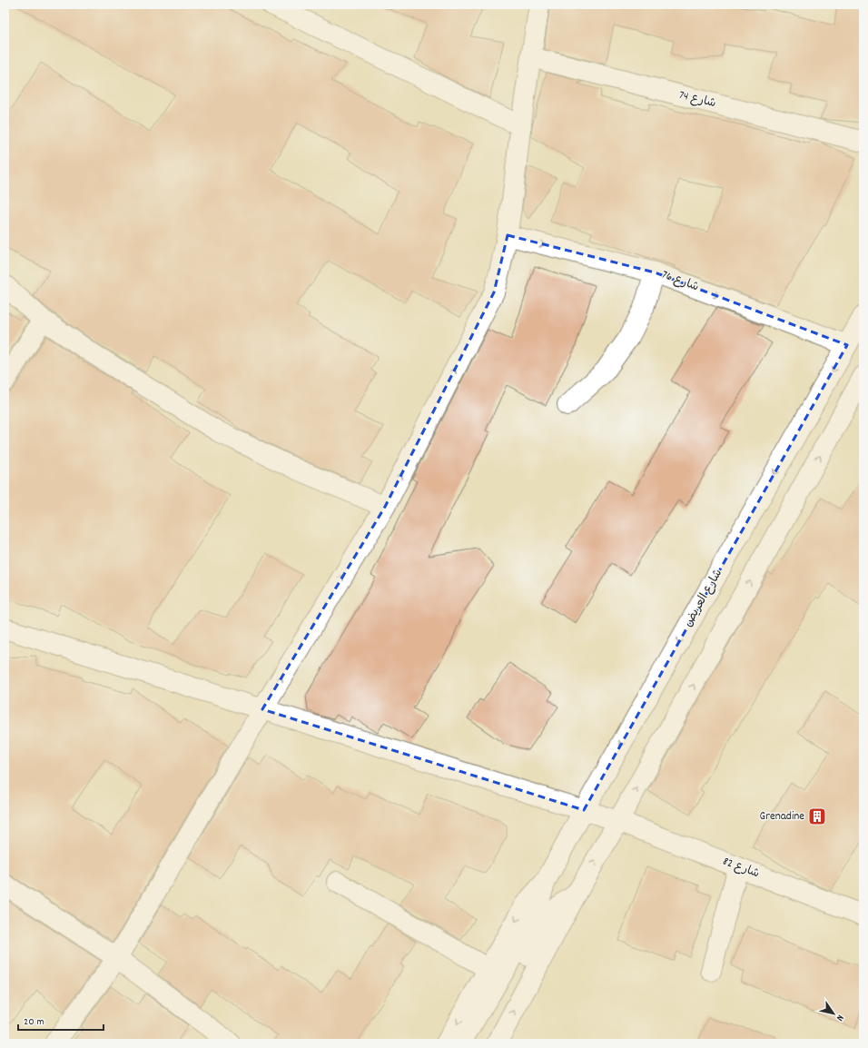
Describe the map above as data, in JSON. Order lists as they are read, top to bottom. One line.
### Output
{"streets":{"main road":["شارع 74","شارع 76","شارع العريض","شارع 82"]},"crossings":[["شارع 76","شارع العريض"],["شارع العريض","شارع 82"]],"one_way":["شارع 76"],"places":{"building":["Grenadine"]},"scale_bar":"20 m","north":"bottom right"}
